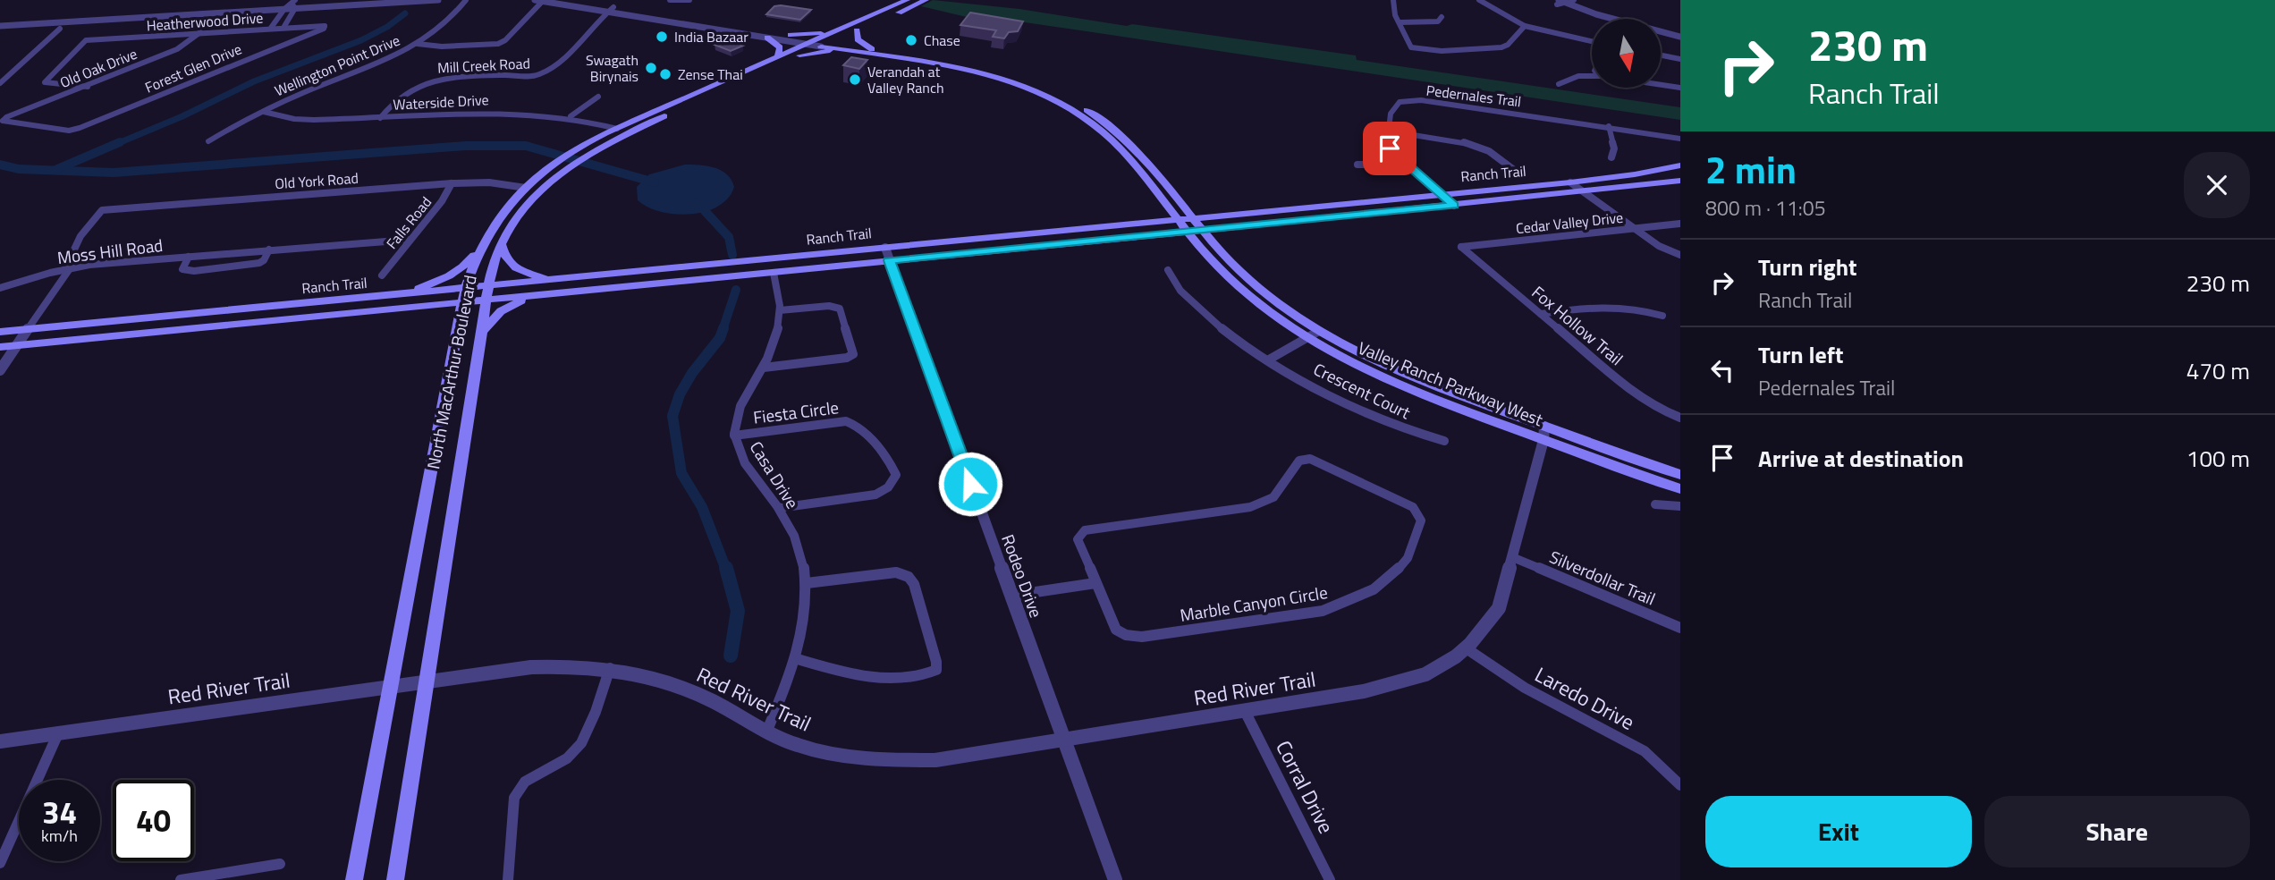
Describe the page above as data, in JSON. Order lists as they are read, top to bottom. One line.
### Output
{"streets":{"main road":["Ranch Trail","North MacArthur Boulevard","Valley Ranch Parkway West"],"street":["Heatherwood Drive","Wellington Point Drive","Mill Creek Road","Old Oak Drive","Forest Glen Drive","Pedernales Trail","Waterside Drive","Old York Road","Falls Road","Cedar Valley Drive","Moss Hill Road","Fox Hollow Trail","Crescent Court","Fiesta Circle","Casa Drive","Rodeo Drive","Silverdollar Trail","Marble Canyon Circle","Red River Trail","Laredo Drive","Corral Drive"]},"crossings":[["Heatherwood Drive","Old Oak Drive"],["Heatherwood Drive","Forest Glen Drive"],["Wellington Point Drive","Waterside Drive"],["Mill Creek Road","Waterside Drive"],["Old Oak Drive","Forest Glen Drive"],["Waterside Drive","North MacArthur Boulevard"],["Ranch Trail","North MacArthur Boulevard"],["Ranch Trail","Valley Ranch Parkway West"],["Ranch Trail","Casa Drive"],["Ranch Trail","Rodeo Drive"],["Old York Road","Falls Road"],["Old York Road","Moss Hill Road"],["Old York Road","North MacArthur Boulevard"],["Falls Road","Moss Hill Road"],["Cedar Valley Drive","Fox Hollow Trail"],["North MacArthur Boulevard","Valley Ranch Parkway West"],["North MacArthur Boulevard","Red River Trail"],["Valley Ranch Parkway West","Crescent Court"],["Valley Ranch Parkway West","Red River Trail"],["Fiesta Circle","Casa Drive"],["Casa Drive","Red River Trail"],["Rodeo Drive","Red River Trail"],["Silverdollar Trail","Red River Trail"],["Red River Trail","Laredo Drive"],["Red River Trail","Corral Drive"]],"places":["India Bazaar","Chase","Swagath Birynais","Zense Thai","Verandah at Valley Ranch"],"north":"bottom","page":{"turn":["230 m","Ranch Trail"],"heading":["2 min","800 m · 11:05"],"list":[{"name":"Turn right","note":"Ranch Trail","value":"230 m"},{"name":"Turn left","note":"Pedernales Trail","value":"470 m"},{"name":"Arrive at destination","value":"100 m"}],"speed":"34 km/h","limit":"40","buttons":["Exit","Share"]}}
